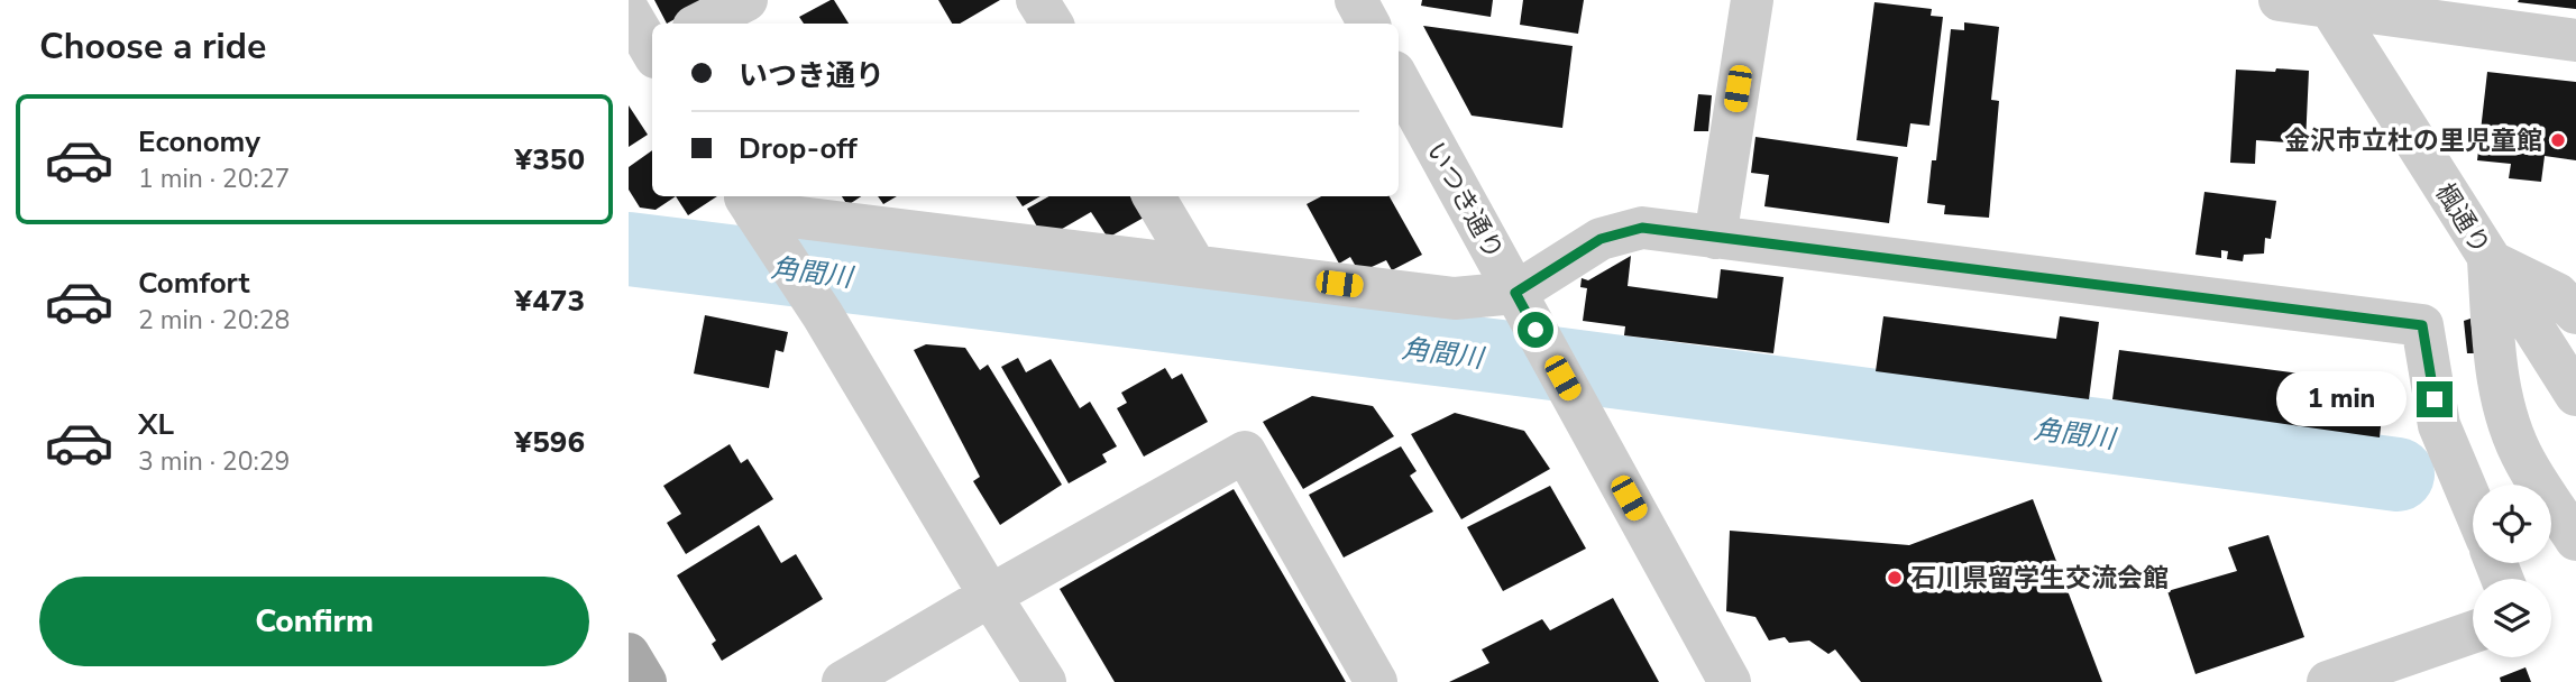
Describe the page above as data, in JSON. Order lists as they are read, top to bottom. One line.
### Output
{"streets":{"street":["いつき通り","楓通り"]},"water":["角間川"],"places":["金沢市立杜の里児童館","石川県留学生交流会館"],"page":{"heading":"Choose a ride","banner":["いつき通り","Drop-off"],"list":[{"name":"Economy","note":"1 min · 20:27","value":"¥350"},{"name":"Comfort","note":"2 min · 20:28","value":"¥473"},{"name":"XL","note":"3 min · 20:29","value":"¥596"}],"bubble":"1 min","buttons":"Confirm"}}
